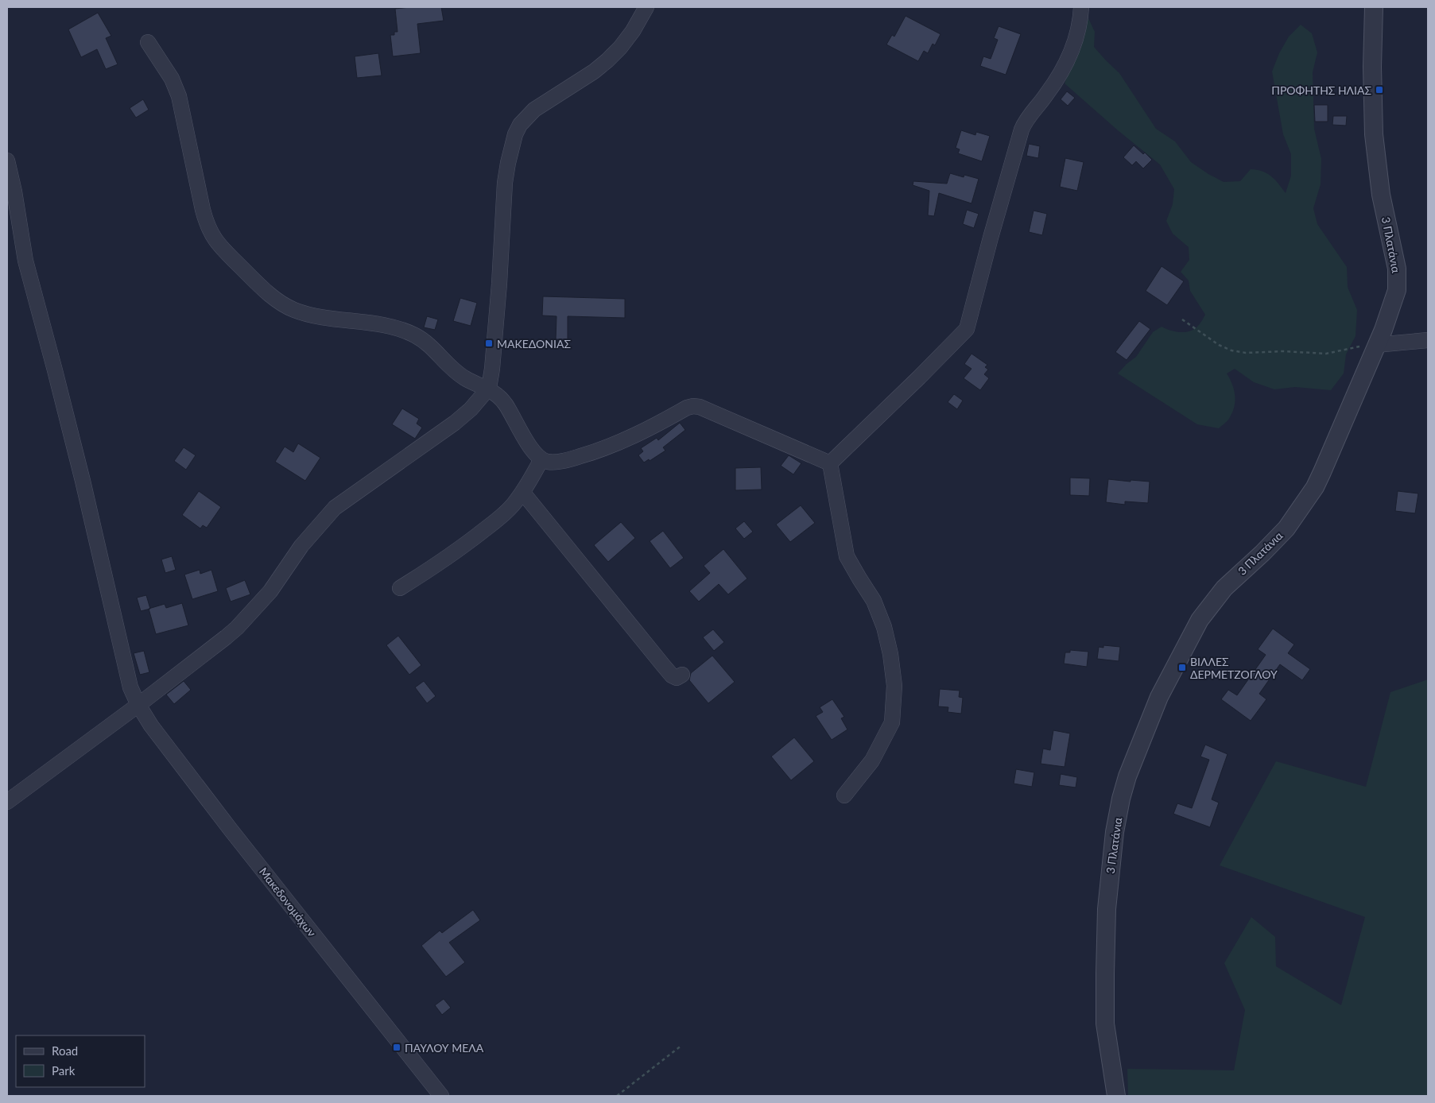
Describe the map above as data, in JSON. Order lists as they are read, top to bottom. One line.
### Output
{"streets":{"street":["3 Πλατάνια","Μακεδονομάχων"]},"places":{"transit":["ΠΡΟΦΗΤΗΣ ΗΛΙΑΣ","ΜΑΚΕΔΟΝΙΑΣ","ΒΙΛΛΕΣ ΔΕΡΜΕΤΖΟΓΛΟΥ","ΠΑΥΛΟΥ ΜΕΛΑ"]},"legend":["Road","Park"]}
